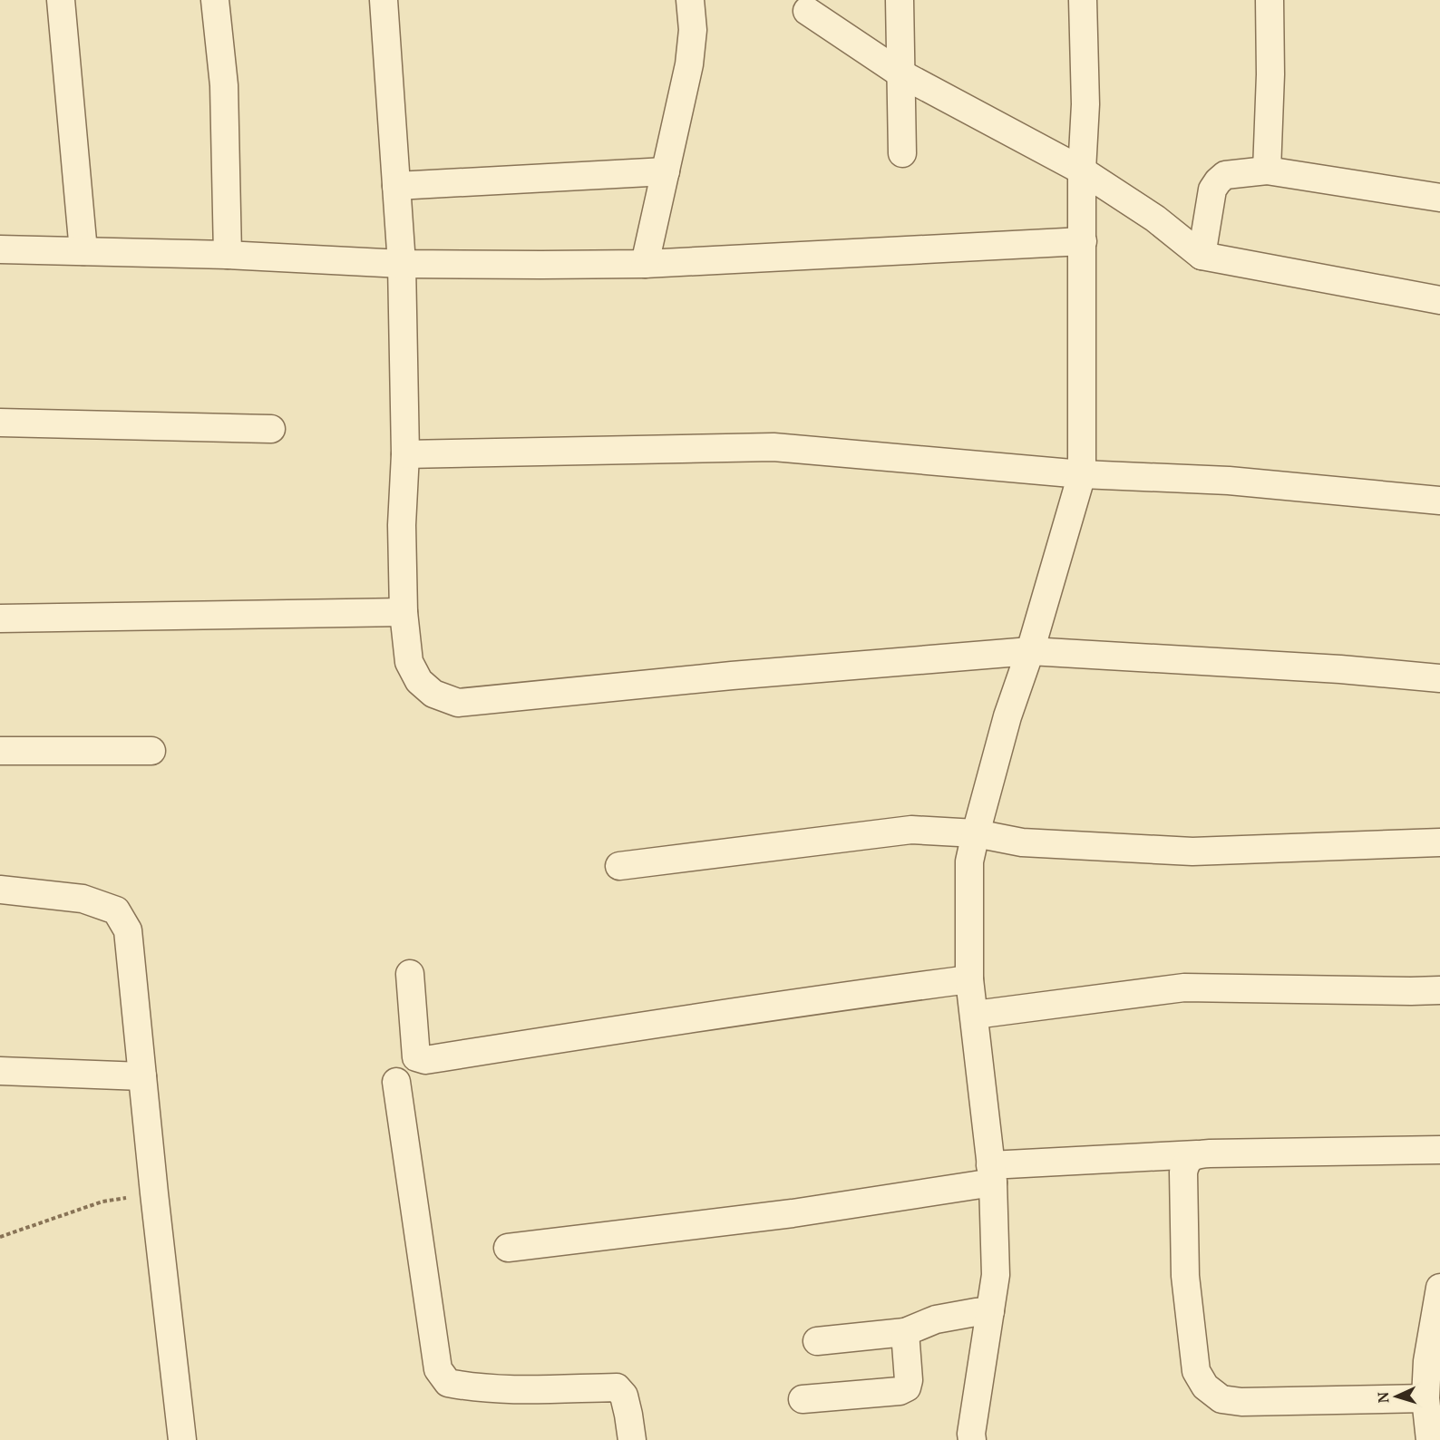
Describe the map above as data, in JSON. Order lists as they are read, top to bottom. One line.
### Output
{"north":"left"}
